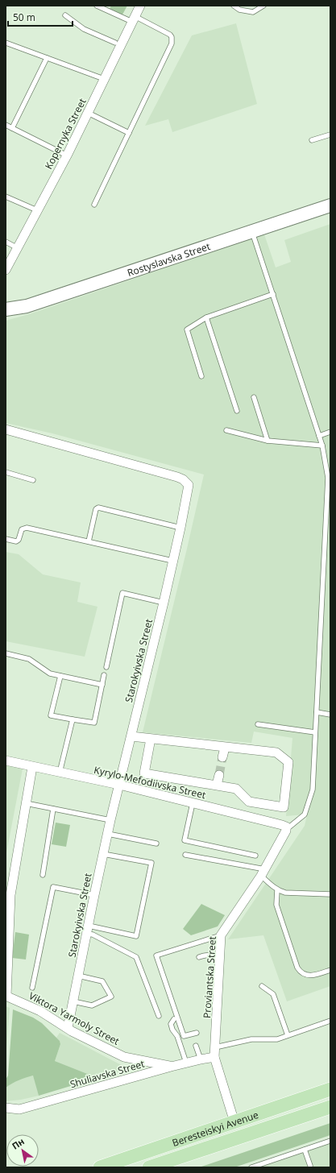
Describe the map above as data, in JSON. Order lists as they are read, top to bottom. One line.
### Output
{"streets":{"main road":["Beresteiskyi Avenue"],"street":["Kopernyka Street","Rostyslavska Street","Starokyivska Street","Kyrylo-Mefodiivska Street","Proviantska Street","Viktora Yarmoly Street","Shuliavska Street"]},"crossings":[["Starokyivska Street","Kyrylo-Mefodiivska Street"],["Starokyivska Street","Viktora Yarmoly Street"],["Kyrylo-Mefodiivska Street","Proviantska Street"],["Proviantska Street","Shuliavska Street"],["Proviantska Street","Beresteiskyi Avenue"],["Viktora Yarmoly Street","Shuliavska Street"]],"scale_bar":"50 m","north":"top left"}
